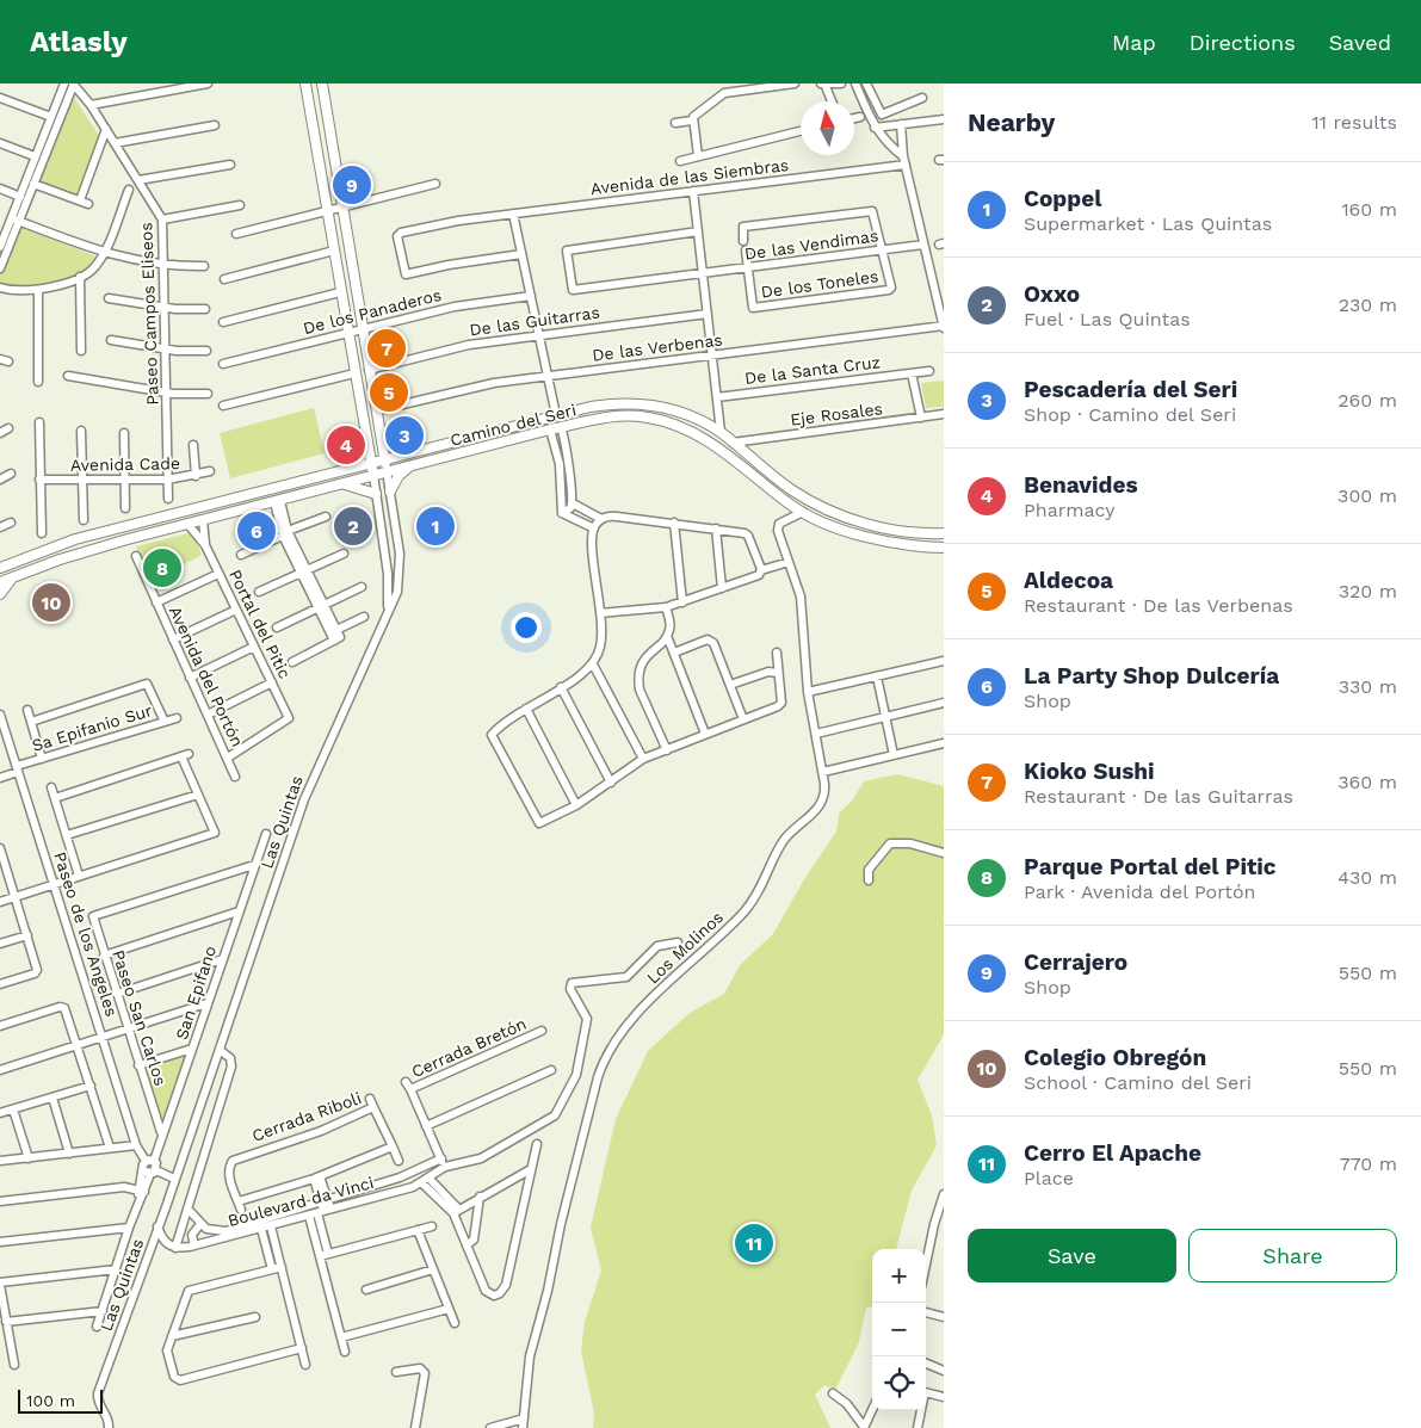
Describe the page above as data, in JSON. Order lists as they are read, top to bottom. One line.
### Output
{"streets":{"main road":["Camino del Seri"],"street":["Avenida de las Siembras","De las Vendimas","De los Toneles","De los Panaderos","Paseo Campos Eliseos","De las Guitarras","De las Verbenas","De la Santa Cruz","Eje Rosales","Avenida Cade","Portal del Pitic","Avenida del Portón","Sa Epifanio Sur","Las Quintas","Paseo de los Angeles","Los Molinos","San Epifano","Paseo San Carlos","Cerrada Bretón","Cerrada Riboli","Boulevard da Vinci"]},"crossings":[["De las Vendimas","De los Toneles"],["Paseo Campos Eliseos","Avenida Cade"],["Eje Rosales","Camino del Seri"],["Camino del Seri","Portal del Pitic"],["Camino del Seri","Las Quintas"],["Camino del Seri","Los Molinos"],["Portal del Pitic","Avenida del Portón"],["Sa Epifanio Sur","Paseo de los Angeles"],["Paseo de los Angeles","San Epifano"],["San Epifano","Paseo San Carlos"],["Cerrada Bretón","Boulevard da Vinci"]],"scale_bar":"100 m","north":"top","page":{"header":"Atlasly","nav":["Map","Directions","Saved"],"heading":["Nearby","11 results"],"list":[{"mark":"1","name":"Coppel","note":"Supermarket · Las Quintas","value":"160 m"},{"mark":"2","name":"Oxxo","note":"Fuel · Las Quintas","value":"230 m"},{"mark":"3","name":"Pescadería del Seri","note":"Shop · Camino del Seri","value":"260 m"},{"mark":"4","name":"Benavides","note":"Pharmacy","value":"300 m"},{"mark":"5","name":"Aldecoa","note":"Restaurant · De las Verbenas","value":"320 m"},{"mark":"6","name":"La Party Shop Dulcería","note":"Shop","value":"330 m"},{"mark":"7","name":"Kioko Sushi","note":"Restaurant · De las Guitarras","value":"360 m"},{"mark":"8","name":"Parque Portal del Pitic","note":"Park · Avenida del Portón","value":"430 m"},{"mark":"9","name":"Cerrajero","note":"Shop","value":"550 m"},{"mark":"10","name":"Colegio Obregón","note":"School · Camino del Seri","value":"550 m"},{"mark":"11","name":"Cerro El Apache","note":"Place","value":"770 m"}],"pins":["9","7","5","3","4","1","2","6","8","10","11"],"buttons":["Save","Share"],"map_buttons":["+","−"],"scale":"100 m"}}
